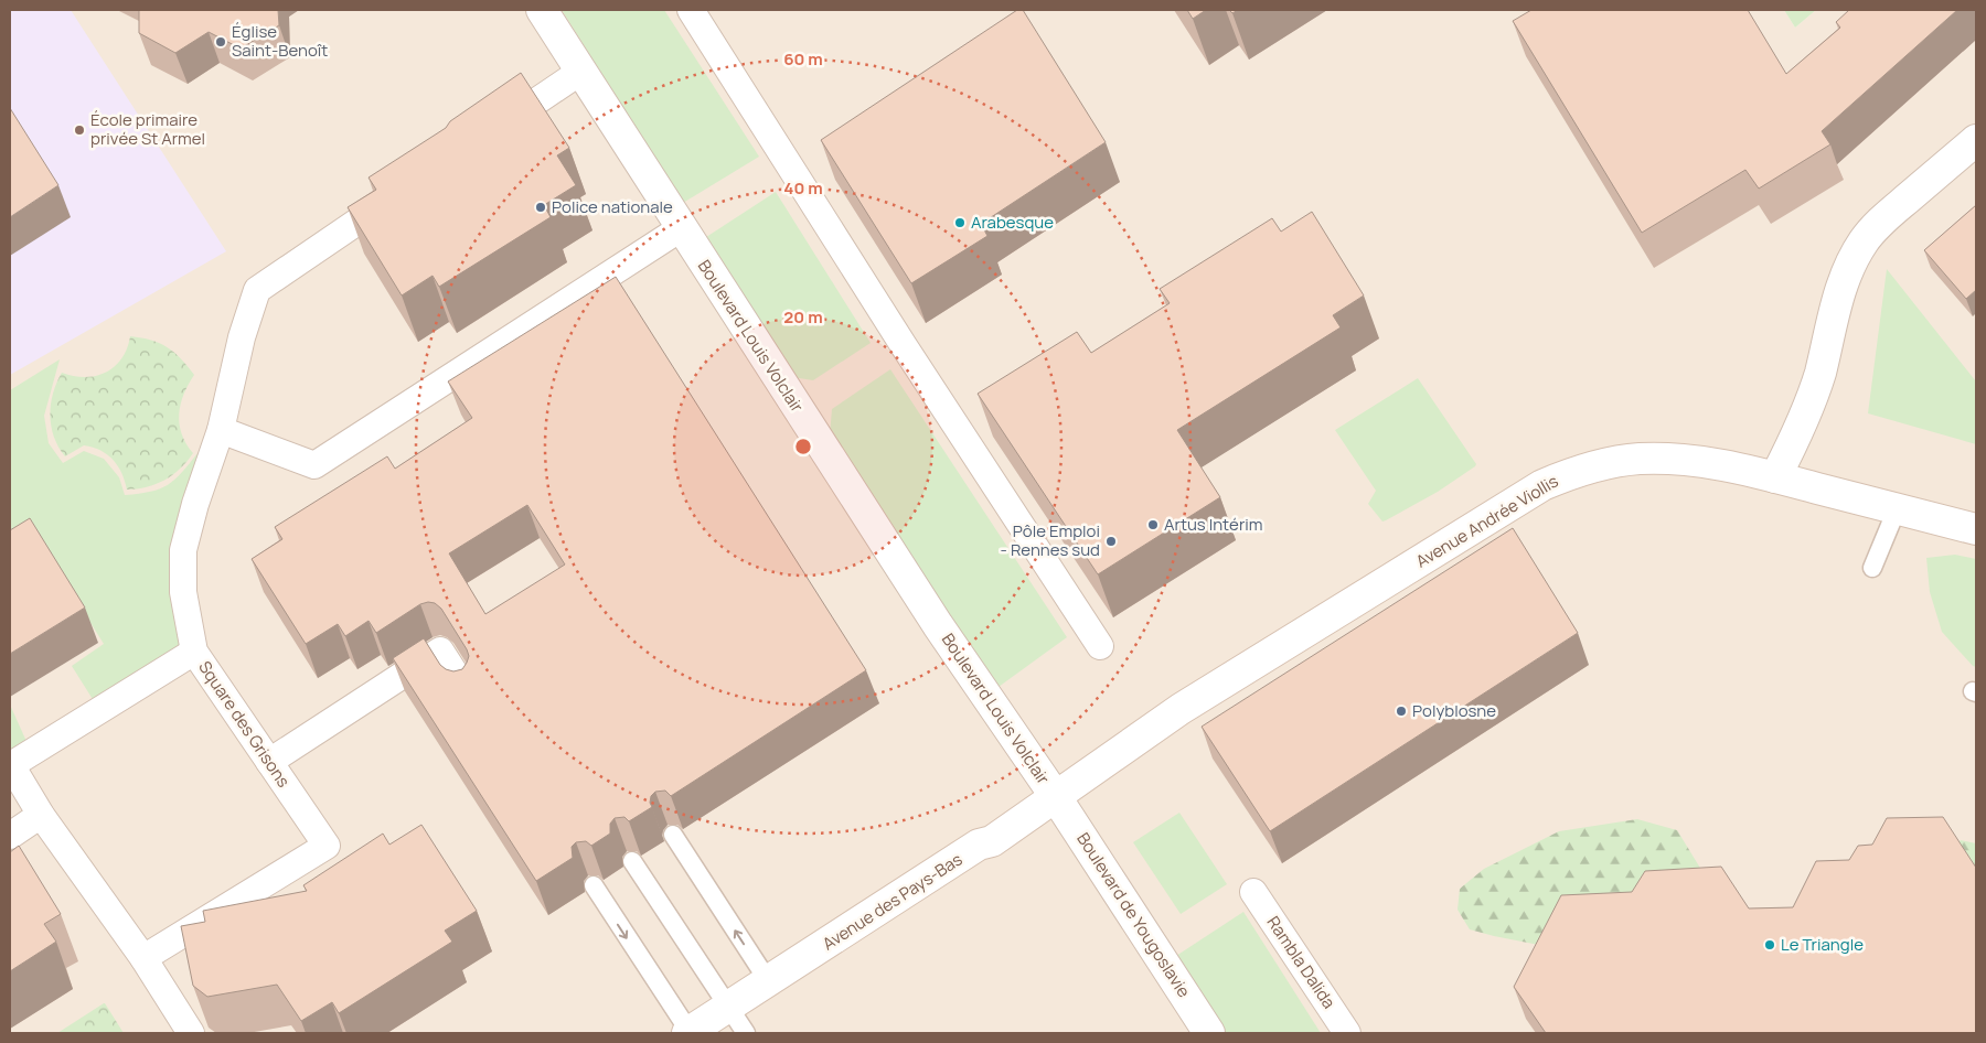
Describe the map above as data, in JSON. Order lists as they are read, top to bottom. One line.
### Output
{"streets":{"street":["Boulevard Louis Volclair","Avenue Andrée Viollis","Square des Grisons","Avenue des Pays-Bas","Boulevard de Yougoslavie","Rambla Dalida"]},"crossings":[["Boulevard Louis Volclair","Avenue Andrée Viollis"],["Boulevard Louis Volclair","Avenue des Pays-Bas"],["Boulevard Louis Volclair","Boulevard de Yougoslavie"],["Avenue Andrée Viollis","Avenue des Pays-Bas"],["Avenue Andrée Viollis","Boulevard de Yougoslavie"],["Avenue des Pays-Bas","Boulevard de Yougoslavie"]],"places":["Église Saint-Benoît","École primaire privée St Armel","Police nationale","Arabesque","Artus Intérim","Pôle Emploi - Rennes sud","Polyblosne","Le Triangle"],"rings":["60 m","40 m","20 m"]}
